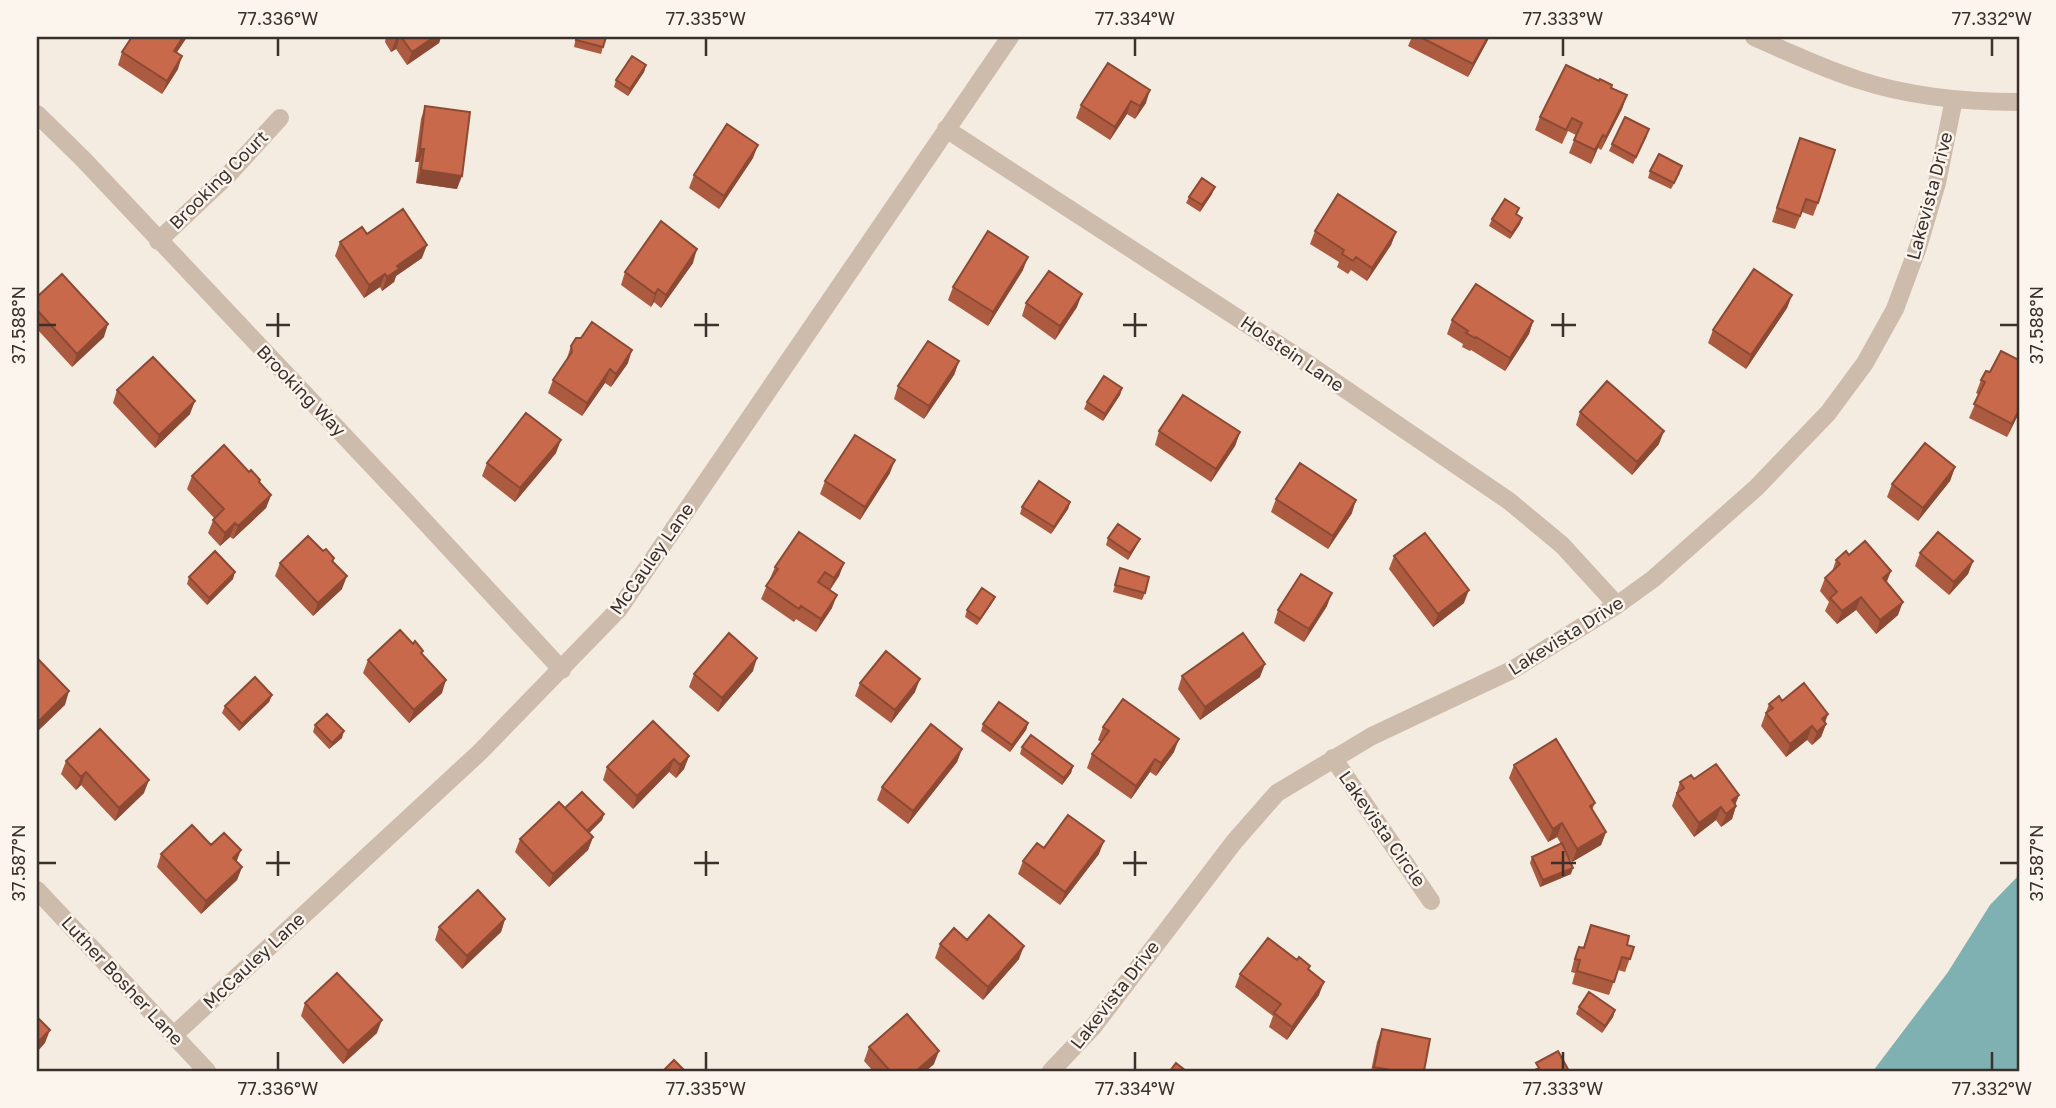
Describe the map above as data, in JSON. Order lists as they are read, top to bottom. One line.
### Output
{"streets":{"street":["Brooking Court","Lakevista Drive","Holstein Lane","Brooking Way","McCauley Lane","Lakevista Circle","Luther Bosher Lane"]},"crossings":[["Brooking Court","Brooking Way"],["Lakevista Drive","Holstein Lane"],["Lakevista Drive","Lakevista Circle"],["Holstein Lane","McCauley Lane"],["Brooking Way","McCauley Lane"],["McCauley Lane","Luther Bosher Lane"]],"coordinates":["77.336°W","77.335°W","77.334°W","77.333°W","77.332°W","37.588°N","37.587°N"]}
